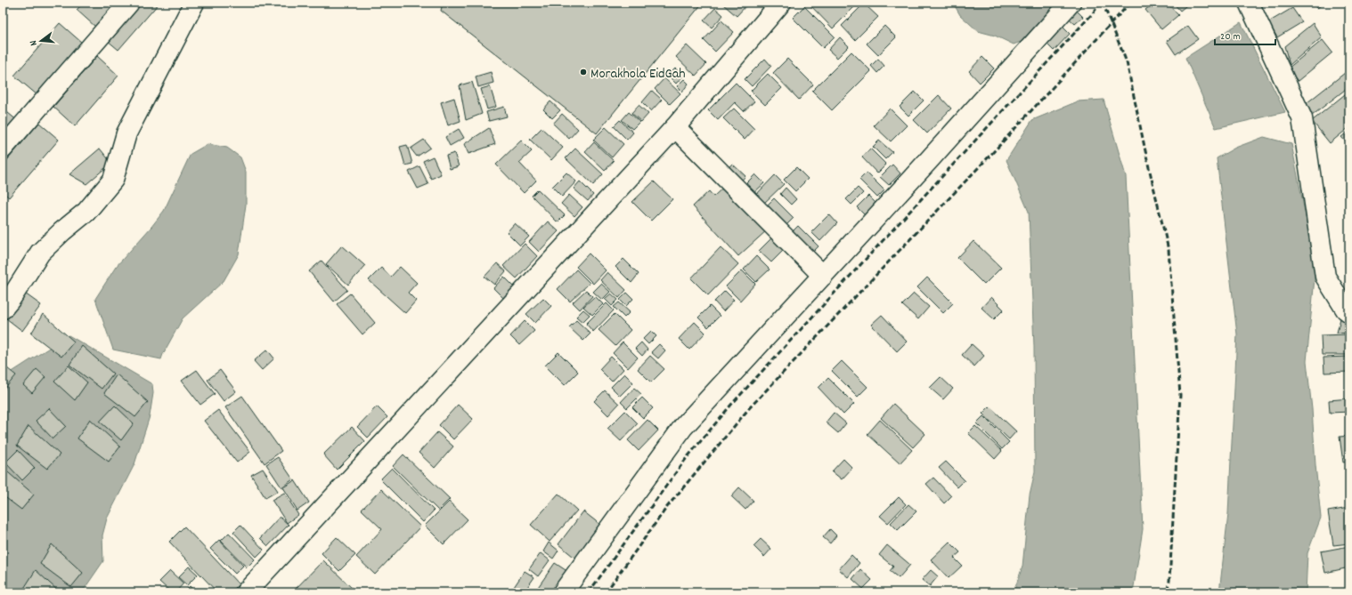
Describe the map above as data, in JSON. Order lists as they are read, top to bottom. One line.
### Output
{"places":["Morakhola EidGah"],"scale_bar":"20 m","north":"left"}
